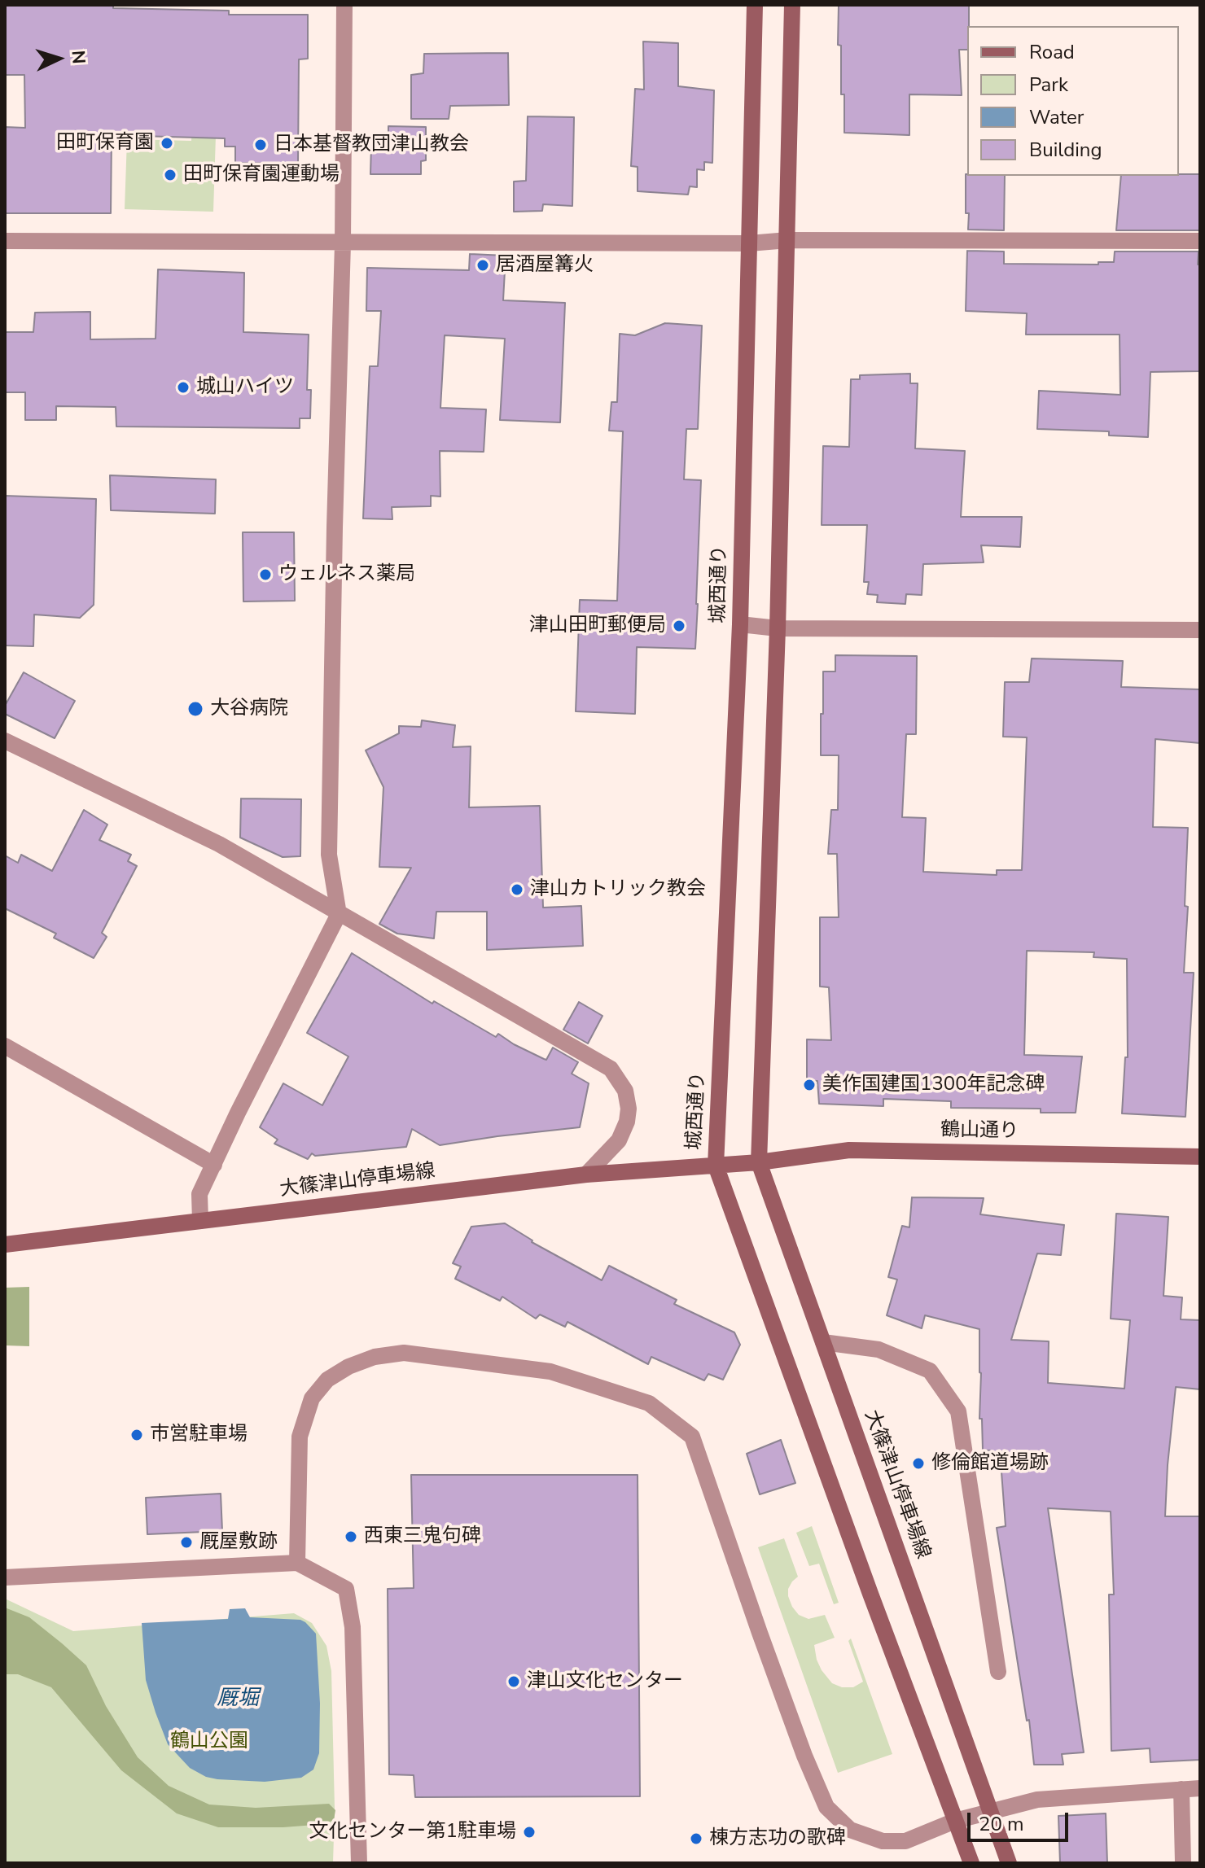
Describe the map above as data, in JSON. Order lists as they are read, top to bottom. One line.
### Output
{"streets":{"street":["城西通り","鶴山通り","大篠津山停車場線"]},"crossings":[["城西通り","大篠津山停車場線"],["鶴山通り","大篠津山停車場線"]],"water":["厩堀"],"parks":["鶴山公園"],"places":["田町保育園","日本基督教団津山教会","田町保育園運動場","居酒屋篝火","城山ハイツ","ウェルネス薬局","津山田町郵便局","大谷病院","津山カトリック教会","美作国建国1300年記念碑","市営駐車場","修倫館道場跡","西東三鬼句碑","厩屋敷跡","津山文化センター","文化センター第1駐車場","棟方志功の歌碑"],"legend":["Road","Park","Water","Building"],"scale_bar":"20 m","north":"right"}
